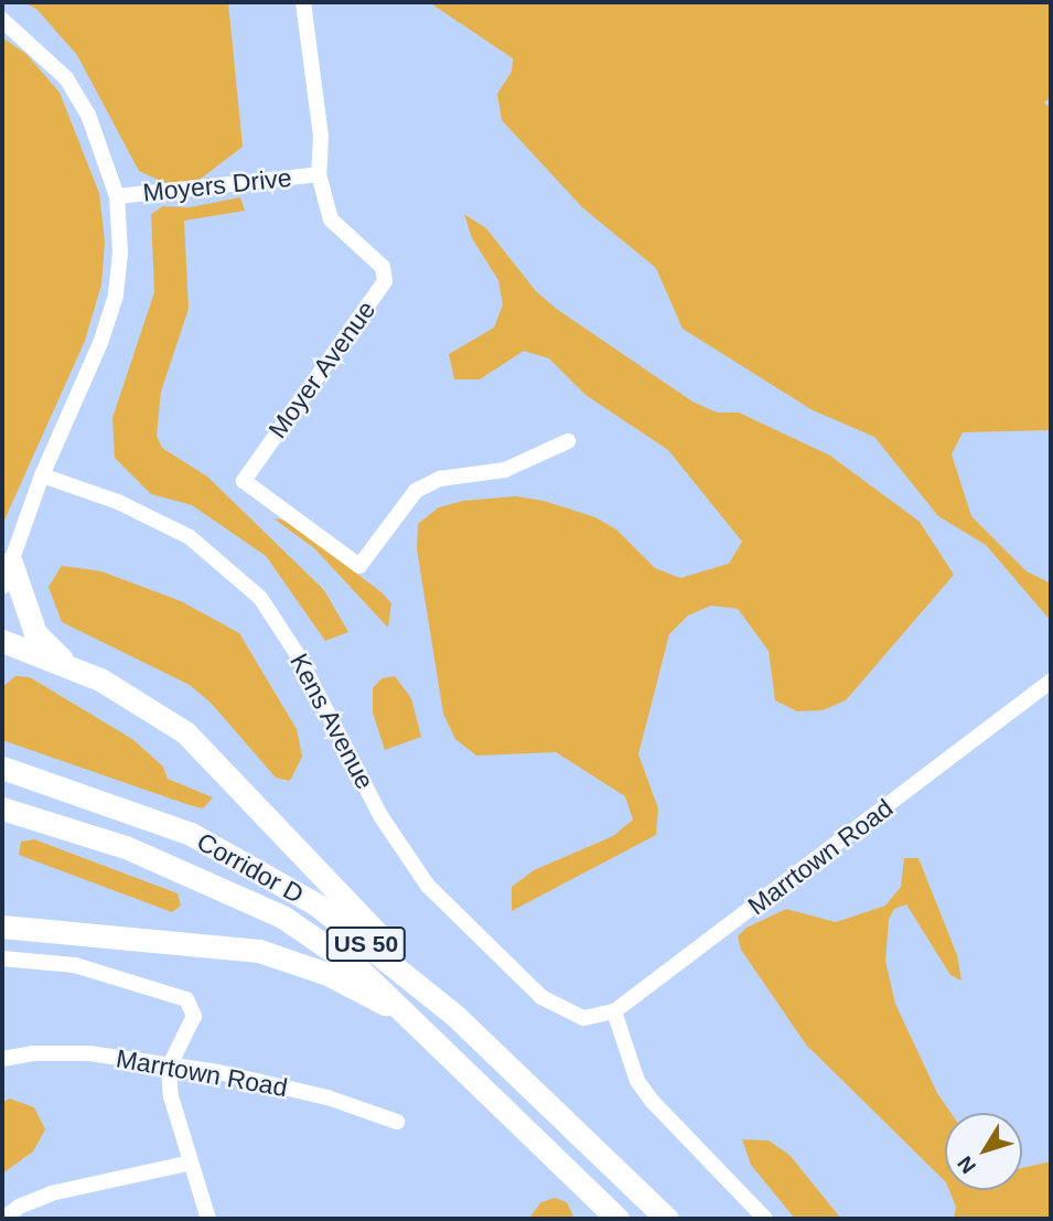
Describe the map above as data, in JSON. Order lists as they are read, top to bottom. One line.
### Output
{"streets":{"highway":["Corridor D","US 50"],"street":["Moyers Drive","Moyer Avenue","Kens Avenue","Marrtown Road"]},"crossings":[["Moyers Drive","Moyer Avenue"],["Kens Avenue","Marrtown Road"]],"north":"bottom left"}
